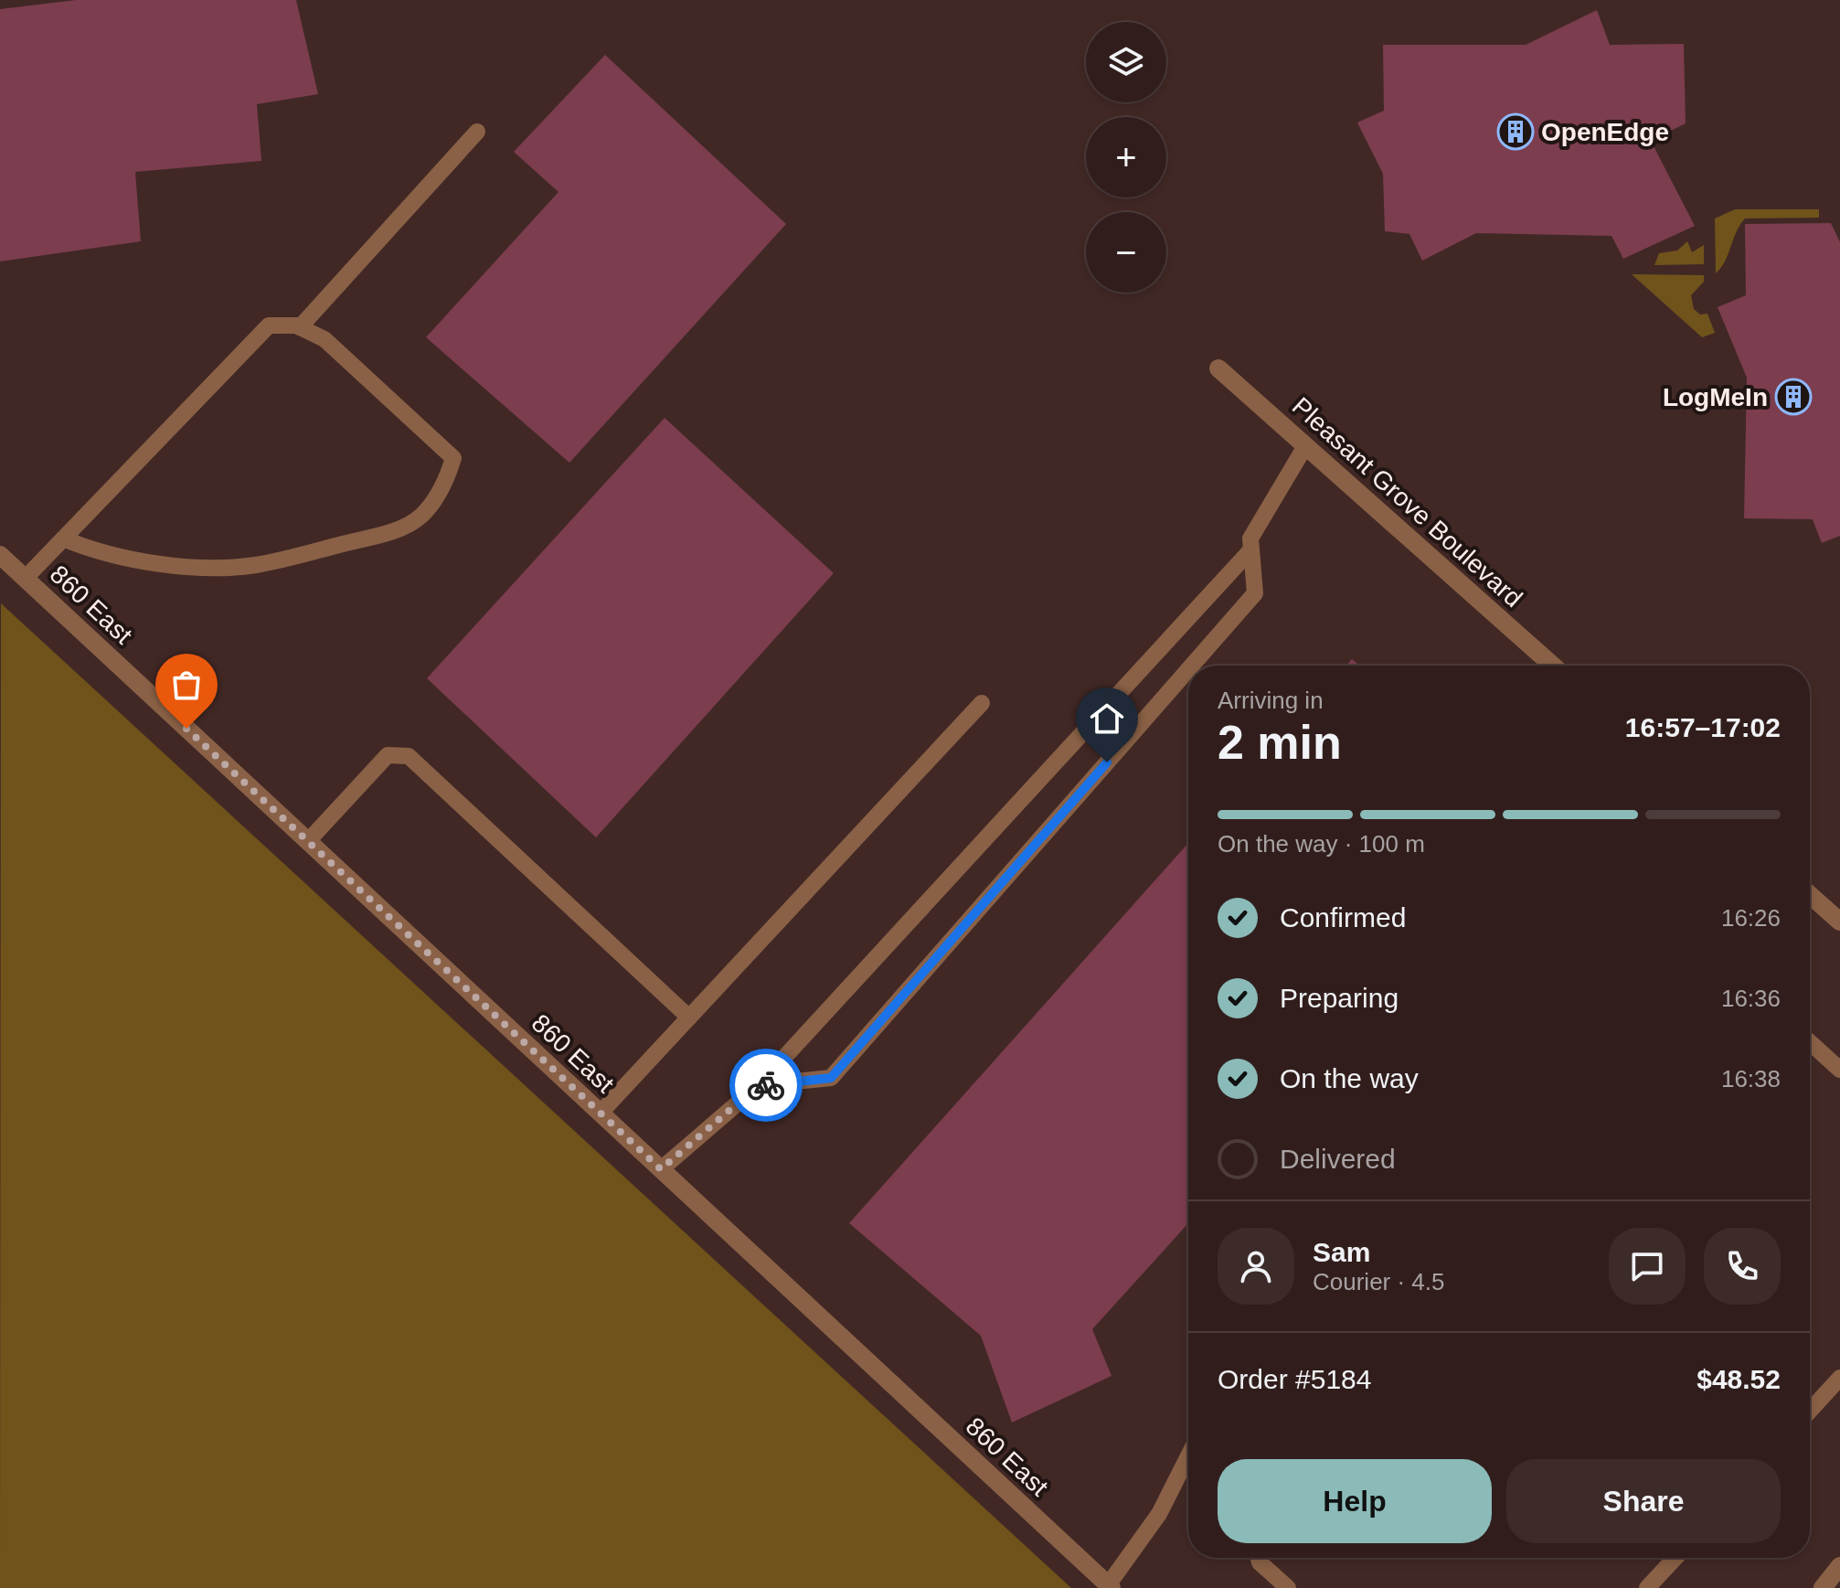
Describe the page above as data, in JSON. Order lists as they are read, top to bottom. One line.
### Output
{"streets":{"street":["Pleasant Grove Boulevard","860 East"]},"places":{"building":["OpenEdge","LogMeIn"]},"page":{"map_buttons":["+","−"],"heading":["2 min","Arriving in","16:57–17:02"],"panel":["Sam","Courier · 4.5","Order #5184","$48.52"],"bar":"On the way · 100 m","list":[["Confirmed","16:26"],["Preparing","16:36"],["On the way","16:38"],"Delivered"],"buttons":["Help","Share"]}}
